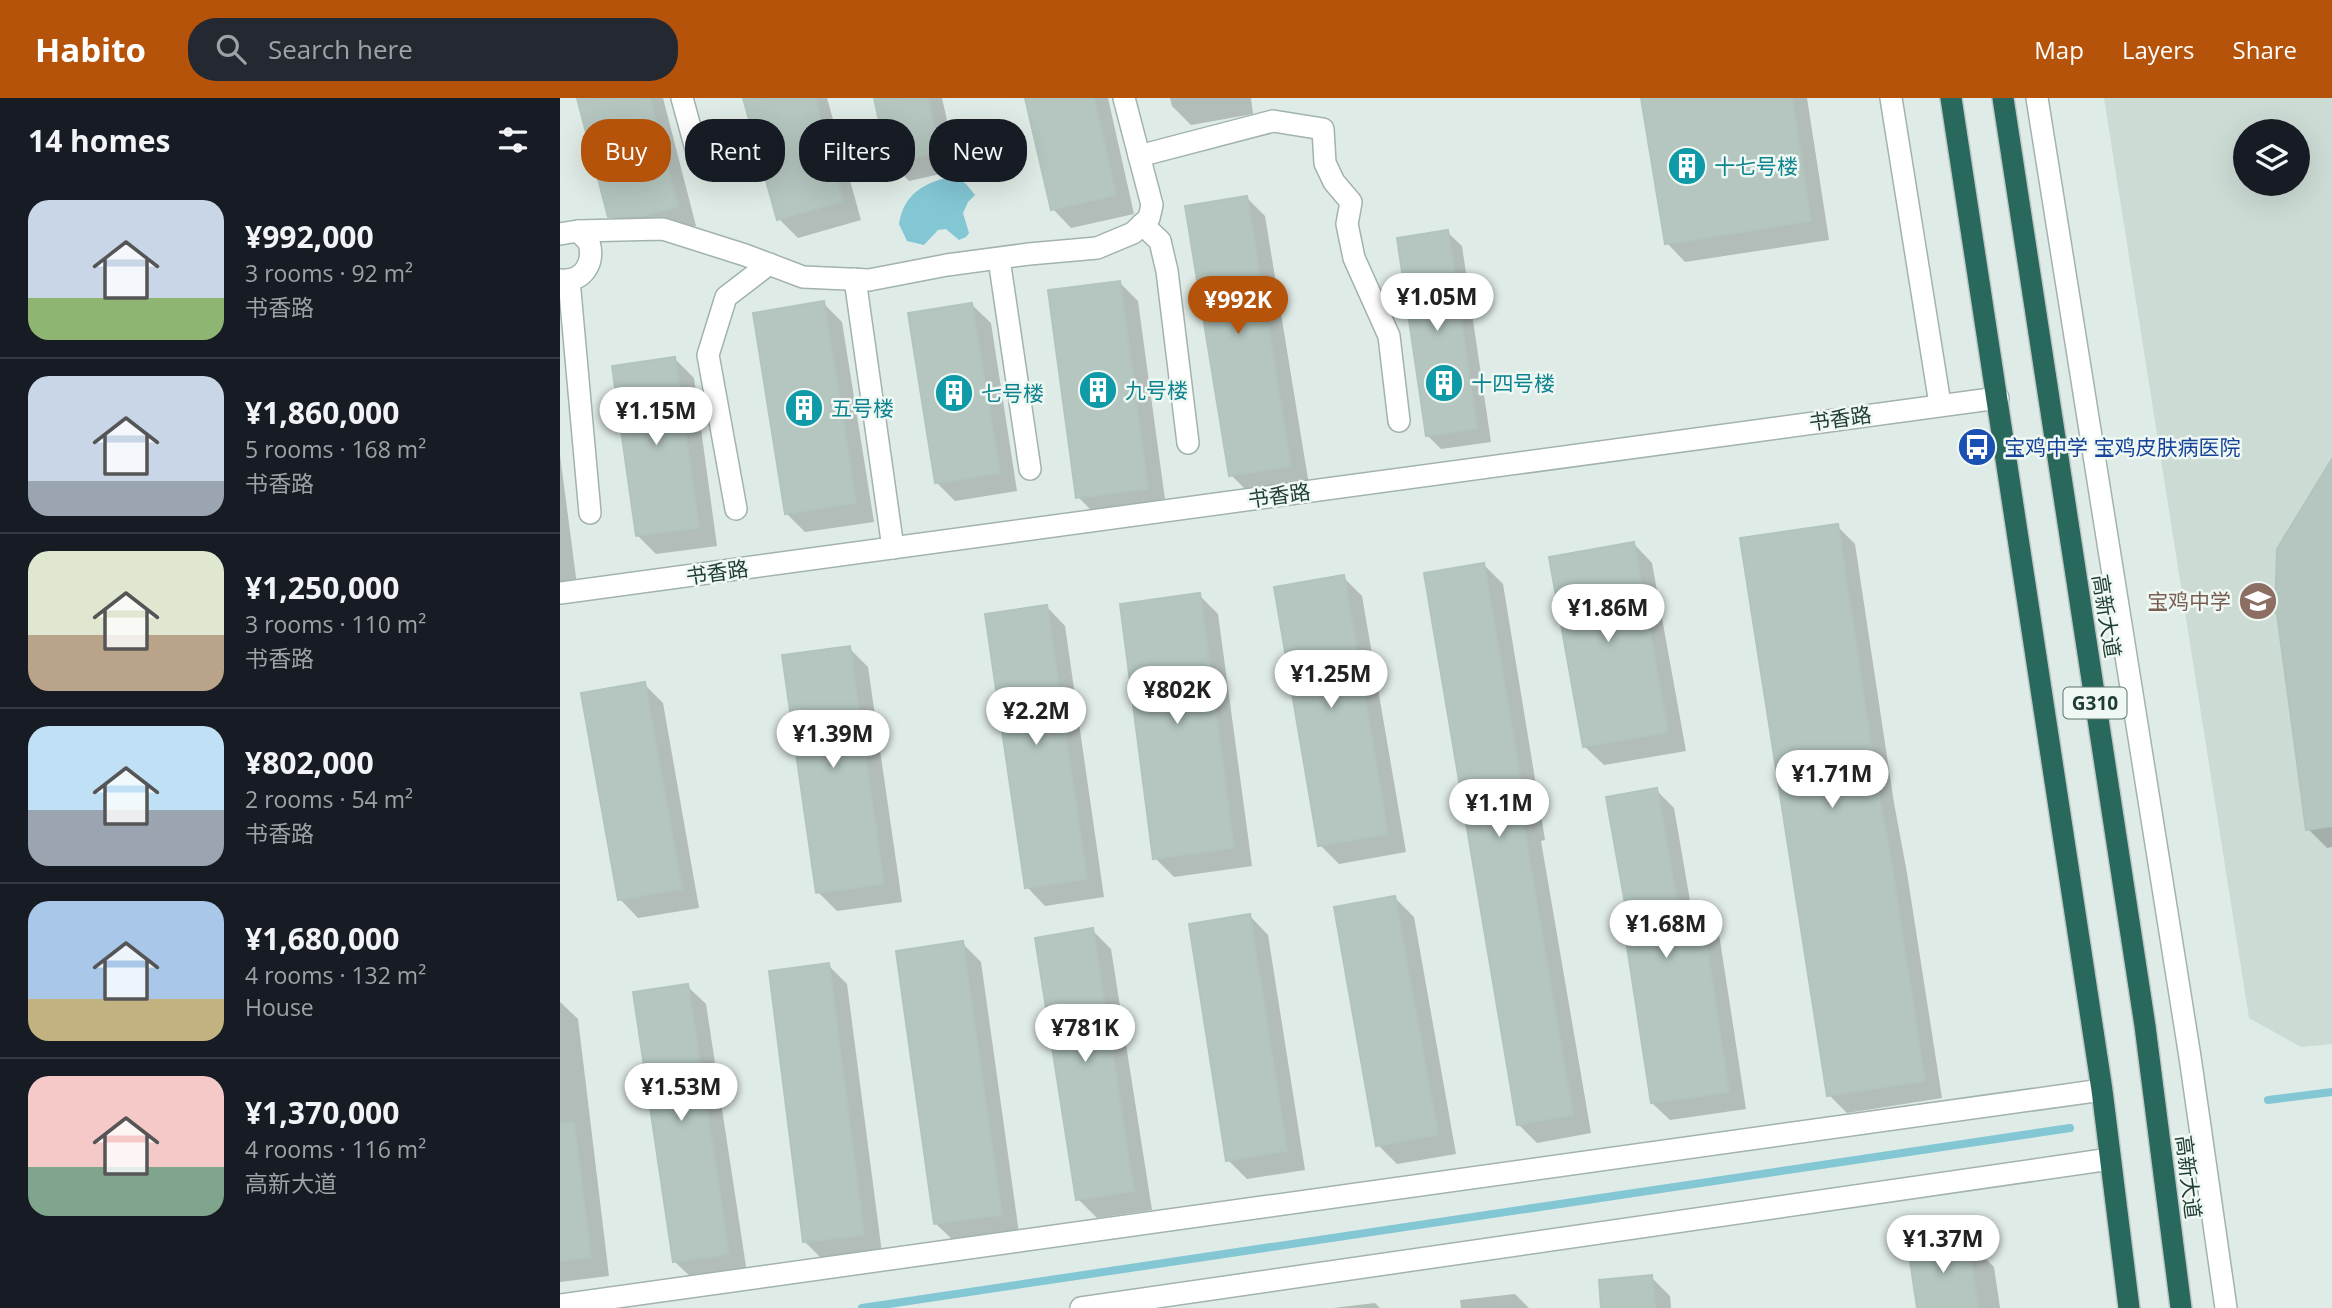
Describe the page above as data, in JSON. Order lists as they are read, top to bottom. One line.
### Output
{"streets":{"highway":["高新大道","G310"],"street":["书香路"]},"crossings":[["书香路","G310"]],"places":{"building":["十七号楼","十四号楼","九号楼","七号楼","五号楼"],"bus stop":["宝鸡中学 宝鸡皮肤病医院"],"school or university":["宝鸡中学"]},"page":{"header":"Habito","search":"Search here","nav":["Map","Layers","Share"],"heading":"14 homes","chip":["Buy","Rent","Filters","New"],"list":[{"name":"¥992,000","note":"3 rooms · 92 m² · 书香路"},{"name":"¥1,860,000","note":"5 rooms · 168 m² · 书香路"},{"name":"¥1,250,000","note":"3 rooms · 110 m² · 书香路"},{"name":"¥802,000","note":"2 rooms · 54 m² · 书香路"},{"name":"¥1,680,000","note":"4 rooms · 132 m² · House"},{"name":"¥1,370,000","note":"4 rooms · 116 m² · 高新大道"}],"price":["¥1.05M","¥992K","¥1.15M","¥1.86M","¥1.25M","¥802K","¥2.2M","¥1.39M","¥1.71M","¥1.1M","¥1.68M","¥781K","¥1.53M","¥1.37M"]}}
